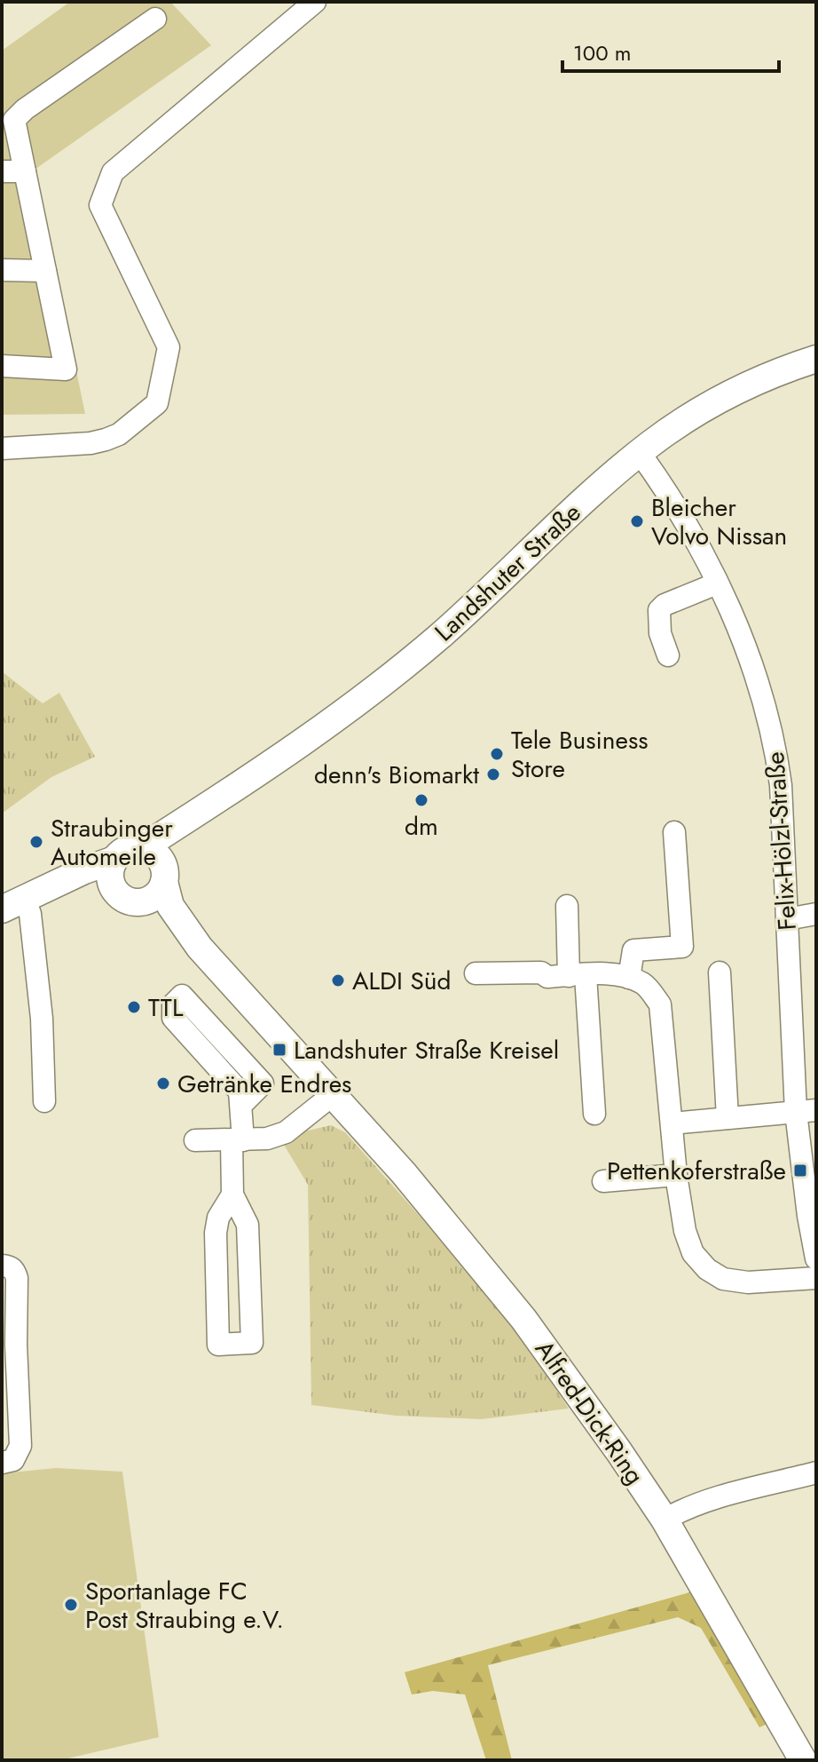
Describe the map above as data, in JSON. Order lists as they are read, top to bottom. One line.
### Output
{"streets":{"main road":["Landshuter Straße","Alfred-Dick-Ring"],"street":["Felix-Hölzl-Straße"]},"crossings":[["Landshuter Straße","Felix-Hölzl-Straße"],["Landshuter Straße","Alfred-Dick-Ring"]],"places":{"other":["Bleicher Volvo Nissan","Tele Business Store","denn's Biomarkt","dm","Straubinger Automeile","ALDI Süd","TTL","Getränke Endres","Sportanlage FC Post Straubing e.V."],"transit":["Landshuter Straße Kreisel","Pettenkoferstraße"]},"scale_bar":"100 m"}
